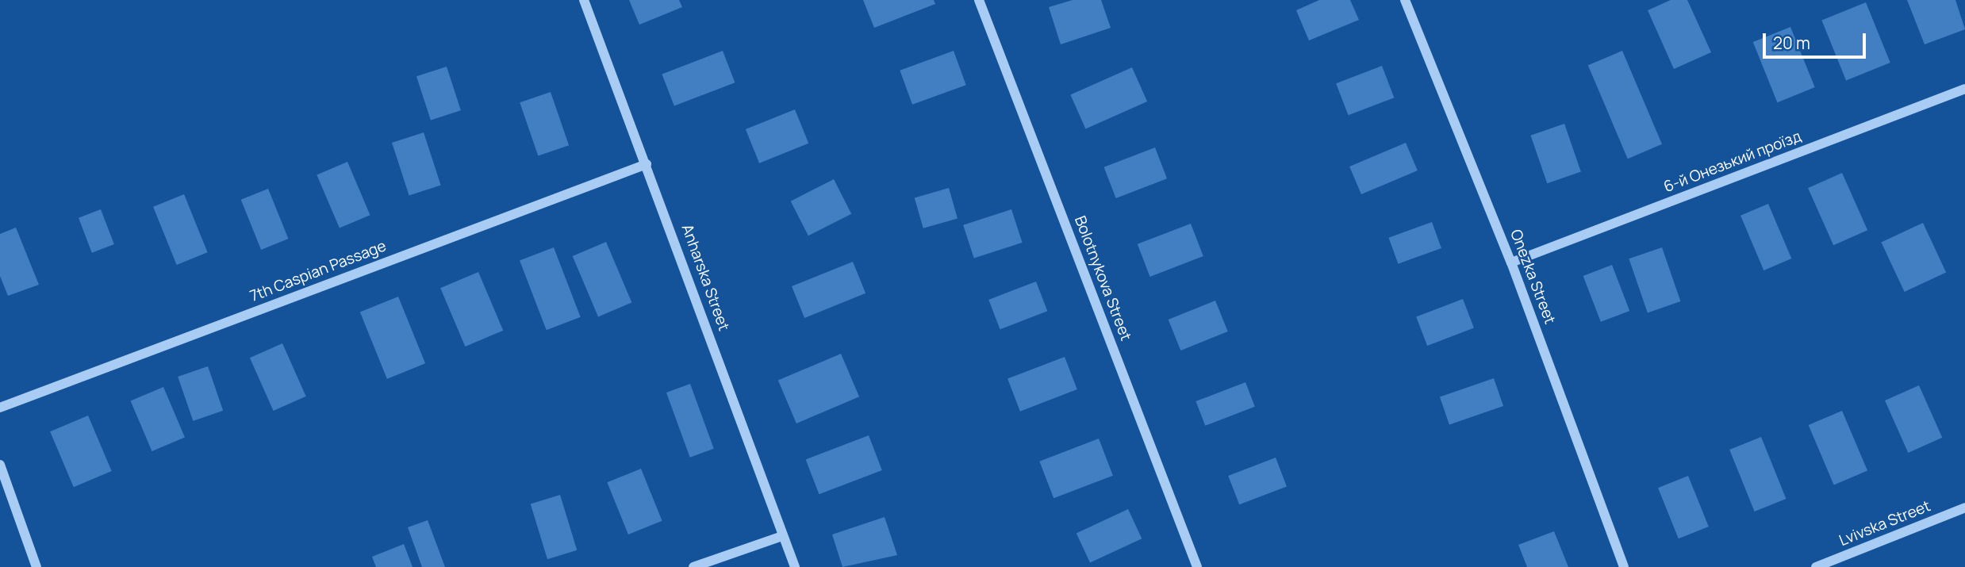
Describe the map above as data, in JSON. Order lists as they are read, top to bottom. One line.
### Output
{"streets":{"street":["6-й Онезький проїзд","7th Caspian Passage","Onezka Street","Anharska Street","Bolotnykova Street","Lvivska Street"]},"crossings":[["6-й Онезький проїзд","Onezka Street"],["7th Caspian Passage","Anharska Street"]],"scale_bar":"20 m"}
